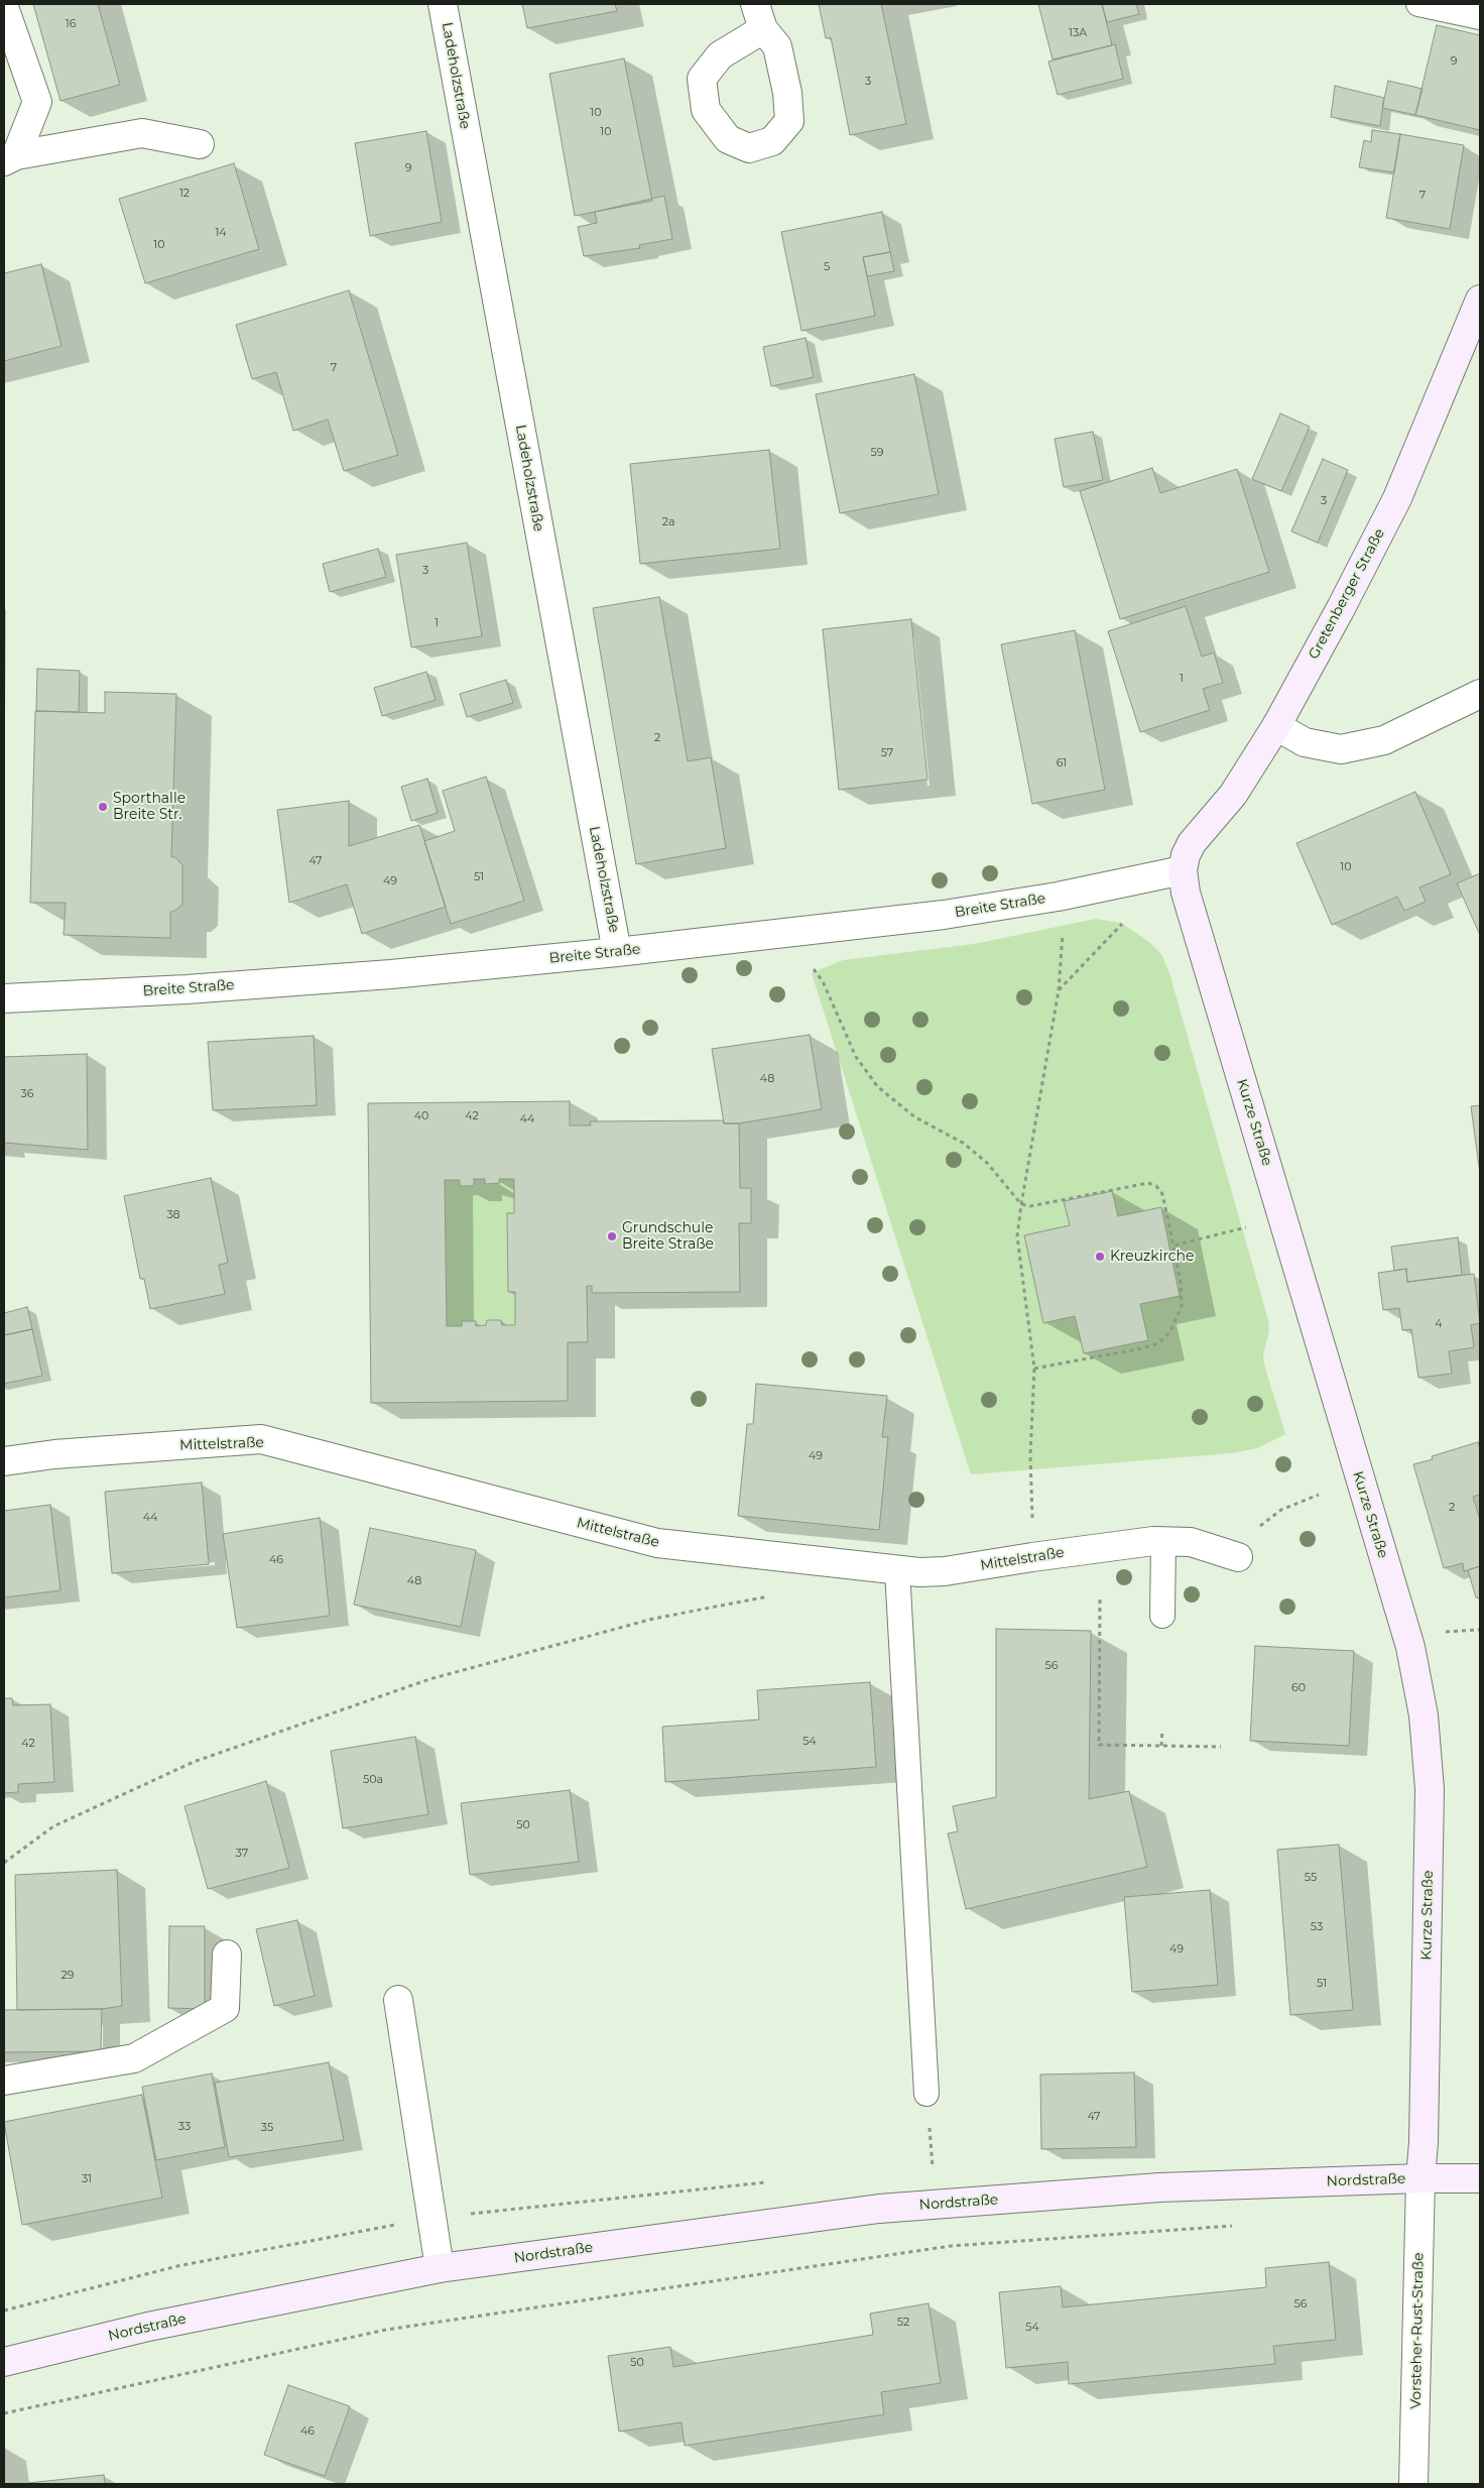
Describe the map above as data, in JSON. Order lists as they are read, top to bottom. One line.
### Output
{"streets":{"main road":["Gretenberger Straße","Kurze Straße","Nordstraße"],"street":["Ladeholzstraße","Breite Straße","Mittelstraße","Vorsteher-Rust-Straße"]},"crossings":[["Ladeholzstraße","Breite Straße"],["Gretenberger Straße","Breite Straße"],["Gretenberger Straße","Kurze Straße"],["Breite Straße","Kurze Straße"],["Kurze Straße","Nordstraße"],["Kurze Straße","Vorsteher-Rust-Straße"],["Nordstraße","Vorsteher-Rust-Straße"]],"places":["Sporthalle Breite Str.","Grundschule Breite Straße","Kreuzkirche"],"house_numbers":["16","13A","9","3","10","10","9","12","7","14","10","5","7","59","3","2a","3","1","1","2","57","61","47","10","51","49","48","36","40","42","44","38","4","49","2","44","46","48","56","60","54","42","50a","50","37","55","53","49","29","51","47","33","35","31","56","52","54","50","46"]}
